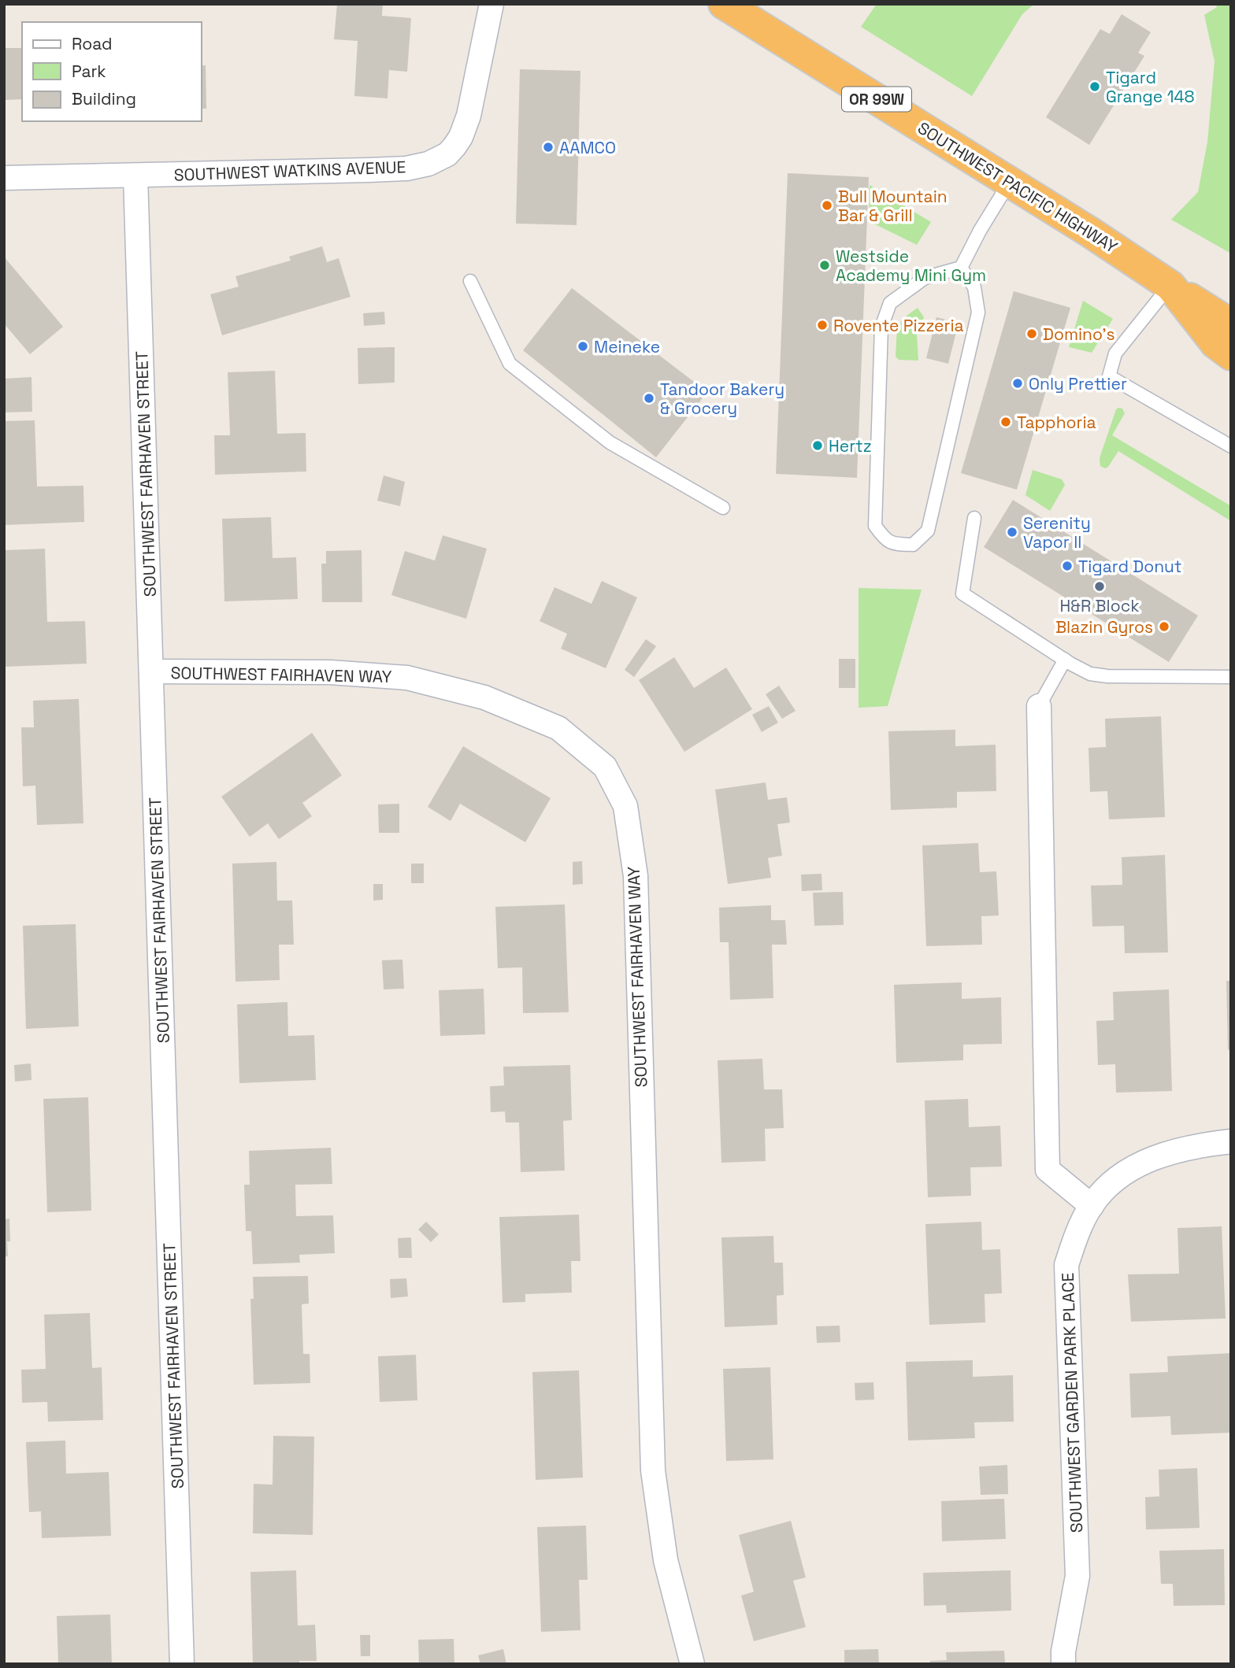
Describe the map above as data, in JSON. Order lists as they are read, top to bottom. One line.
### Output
{"streets":{"highway":["OR 99W","SOUTHWEST PACIFIC HIGHWAY"],"street":["SOUTHWEST WATKINS AVENUE","SOUTHWEST FAIRHAVEN STREET","SOUTHWEST FAIRHAVEN WAY","SOUTHWEST GARDEN PARK PLACE"]},"crossings":[["SOUTHWEST WATKINS AVENUE","SOUTHWEST FAIRHAVEN STREET"],["SOUTHWEST FAIRHAVEN STREET","SOUTHWEST FAIRHAVEN WAY"]],"places":["Tigard Grange 148","AAMCO","Bull Mountain Bar & Grill","Westside Academy Mini Gym","Rovente Pizzeria","Domino's","Meineke","Only Prettier","Tandoor Bakery & Grocery","Tapphoria","Hertz","Serenity Vapor II","Tigard Donut","H&R Block","Blazin Gyros"],"legend":["Road","Park","Building"]}
